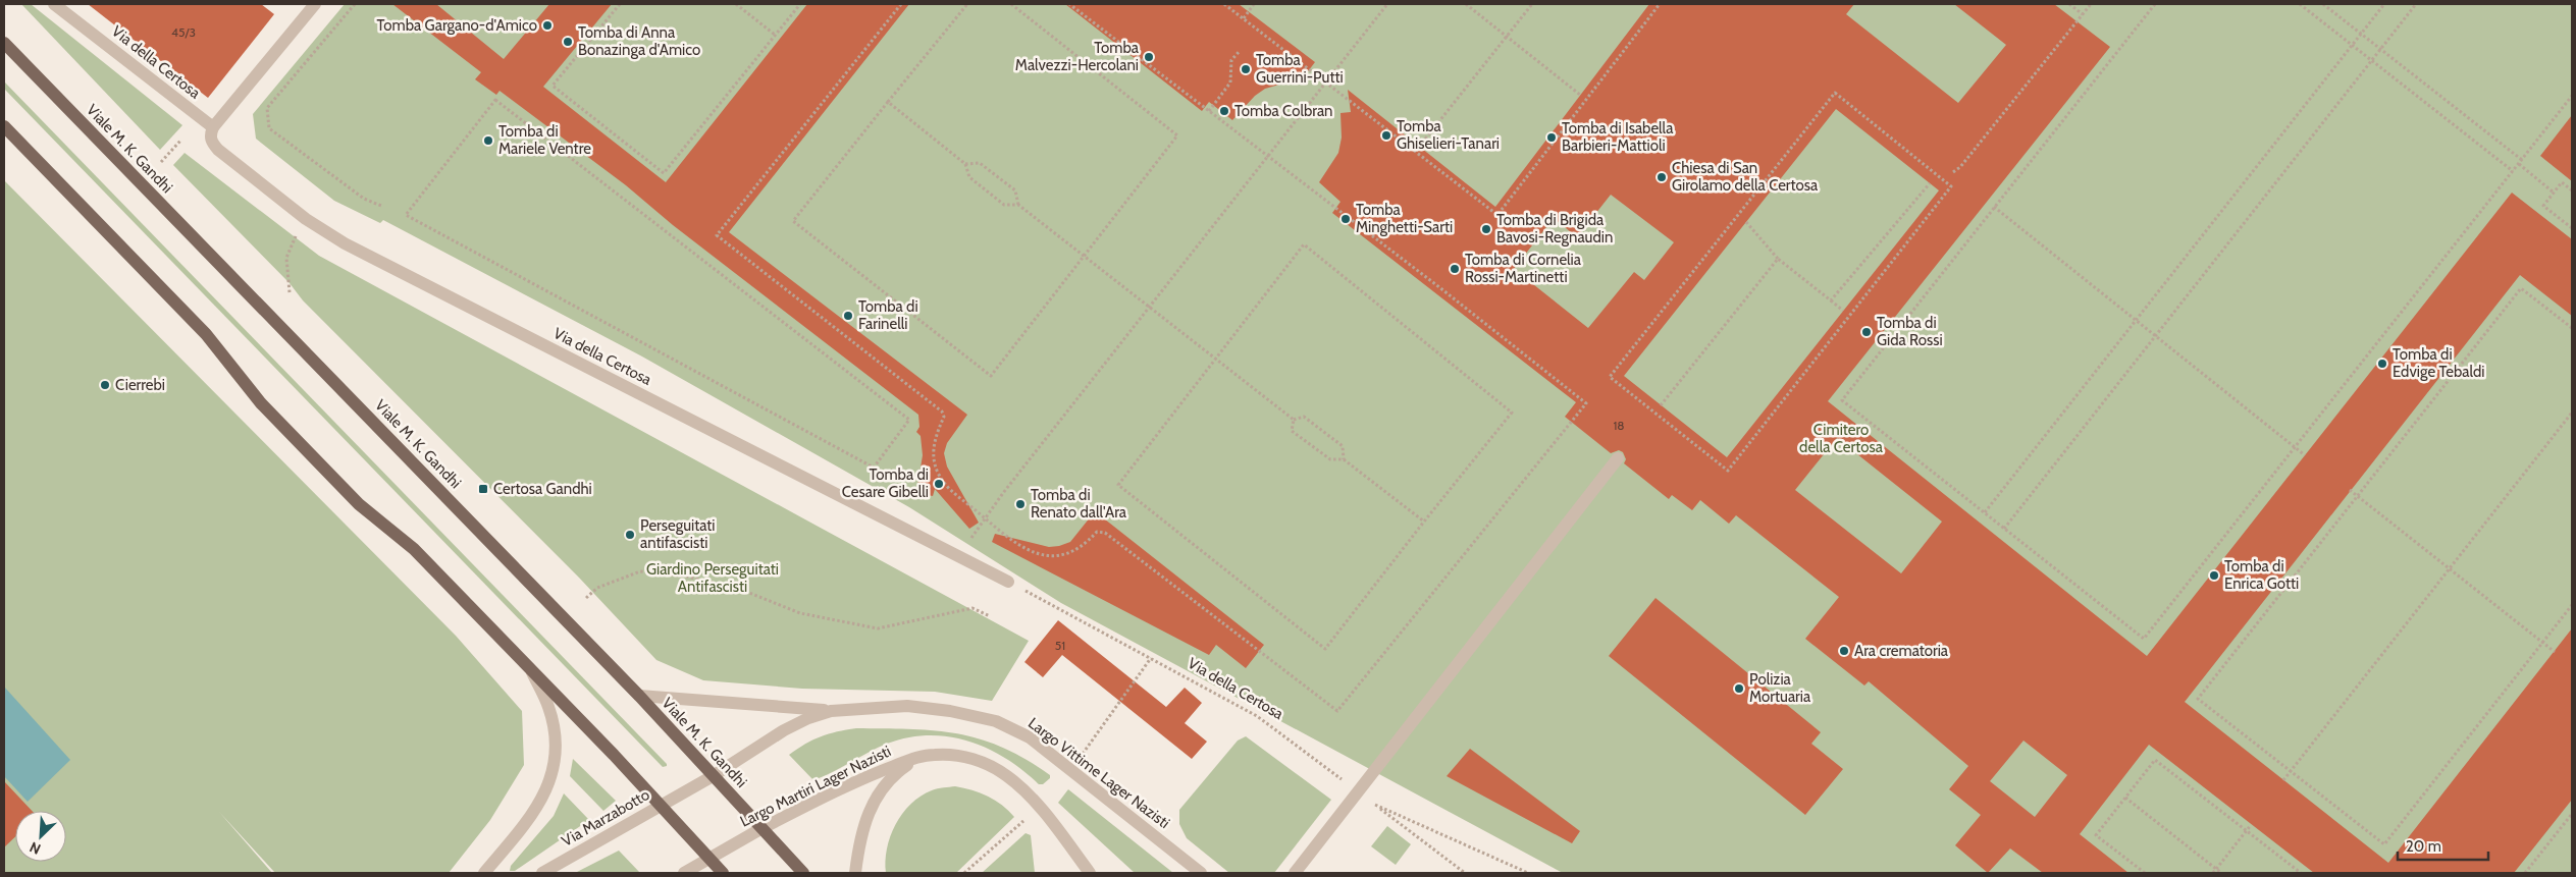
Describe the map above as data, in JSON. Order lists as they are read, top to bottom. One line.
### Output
{"streets":{"main road":["Viale M. K. Gandhi"],"street":["Via della Certosa","Largo Vittime Lager Nazisti","Largo Martiri Lager Nazisti","Via Marzabotto"]},"crossings":[["Viale M. K. Gandhi","Largo Vittime Lager Nazisti"],["Viale M. K. Gandhi","Largo Martiri Lager Nazisti"],["Largo Vittime Lager Nazisti","Via Marzabotto"]],"parks":["Cimitero della Certosa","Giardino Perseguitati Antifascisti"],"places":{"other":["Tomba Gargano-d'Amico","Tomba di Anna Bonazinga d'Amico","Tomba Malvezzi-Hercolani","Tomba Guerrini-Putti","Tomba Colbran","Tomba Ghiselieri-Tanari","Tomba di Isabella Barbieri-Mattioli","Tomba di Mariele Ventre","Chiesa di San Girolamo della Certosa","Tomba Minghetti-Sarti","Tomba di Brigida Bavosi-Regnaudin","Tomba di Cornelia Rossi-Martinetti","Tomba di Farinelli","Tomba di Gida Rossi","Tomba di Edvige Tebaldi","Cierrebi","Tomba di Cesare Gibelli","Tomba di Renato dall'Ara","Perseguitati antifascisti","Tomba di Enrica Gotti","Ara crematoria","Polizia Mortuaria"],"transit":["Certosa Gandhi"]},"house_numbers":["45/3","18","51"],"scale_bar":"20 m","north":"bottom left"}
